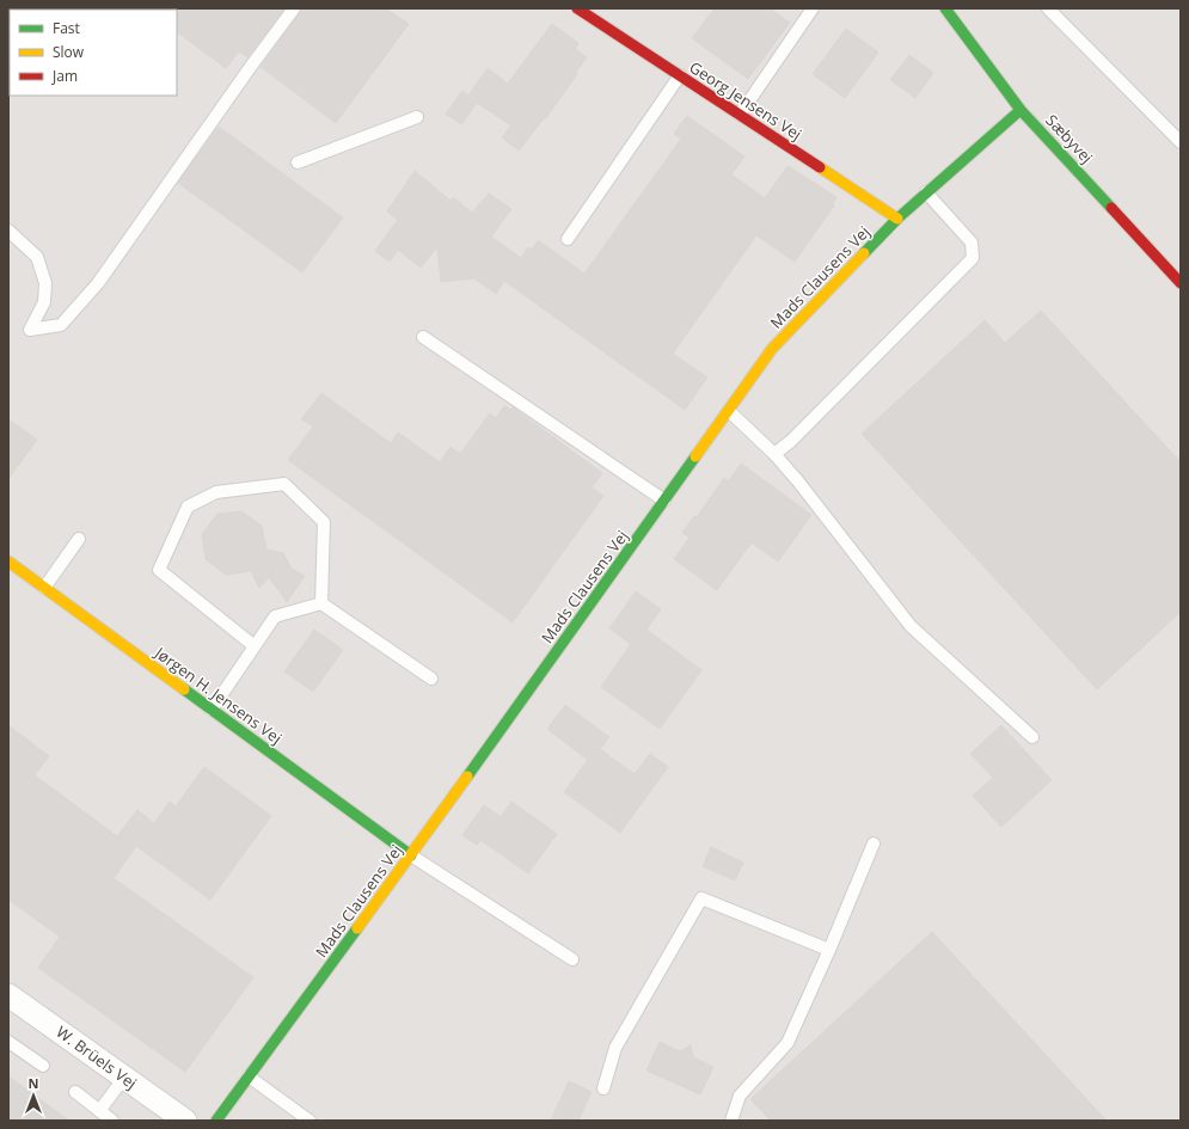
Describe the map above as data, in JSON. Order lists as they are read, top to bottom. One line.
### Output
{"streets":{"street":["Georg Jensens Vej","Sæbyvej","Mads Clausens Vej","Jørgen H. Jensens Vej","W. Brüels Vej"]},"crossings":[["Georg Jensens Vej","Mads Clausens Vej"],["Sæbyvej","Mads Clausens Vej"],["Mads Clausens Vej","Jørgen H. Jensens Vej"]],"legend":["Fast","Slow","Jam"],"north":"top"}
